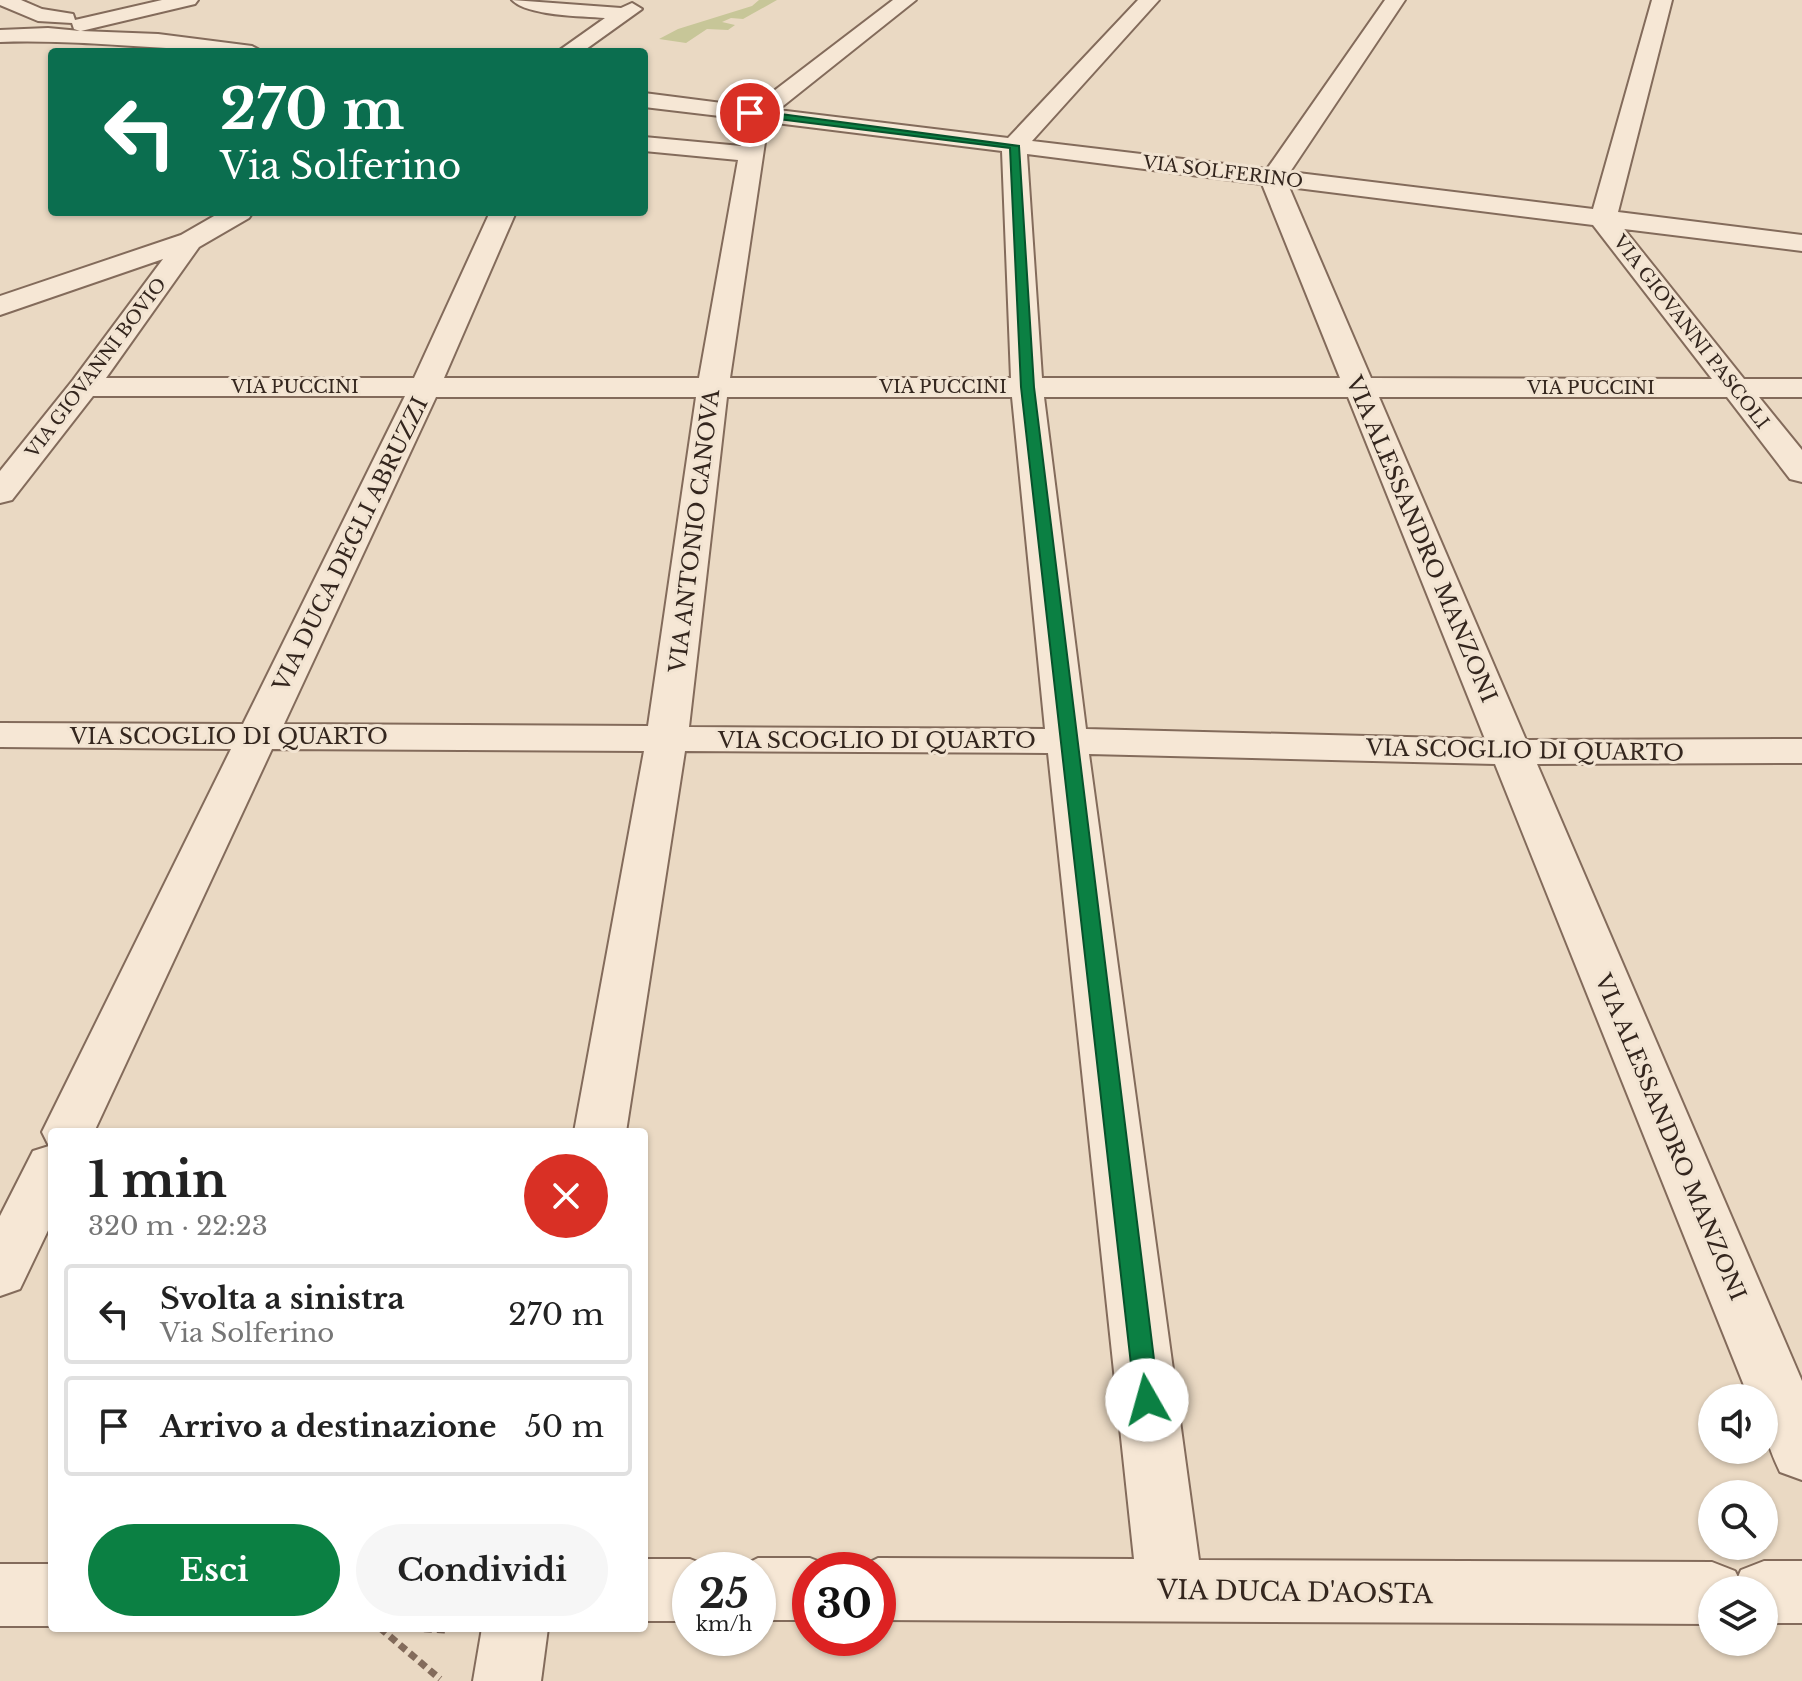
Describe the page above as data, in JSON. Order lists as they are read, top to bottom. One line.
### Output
{"streets":{"street":["VIA SOLFERINO","VIA GIOVANNI PASCOLI","VIA GIOVANNI BOVIO","VIA PUCCINI","VIA ANTONIO CANOVA","VIA ALESSANDRO MANZONI","VIA DUCA DEGLI ABRUZZI","VIA SCOGLIO DI QUARTO","VIA DUCA D'AOSTA"]},"crossings":[["VIA SOLFERINO","VIA GIOVANNI PASCOLI"],["VIA SOLFERINO","VIA ANTONIO CANOVA"],["VIA SOLFERINO","VIA ALESSANDRO MANZONI"],["VIA GIOVANNI PASCOLI","VIA PUCCINI"],["VIA GIOVANNI BOVIO","VIA PUCCINI"],["VIA PUCCINI","VIA ANTONIO CANOVA"],["VIA PUCCINI","VIA ALESSANDRO MANZONI"],["VIA PUCCINI","VIA DUCA DEGLI ABRUZZI"],["VIA ANTONIO CANOVA","VIA SCOGLIO DI QUARTO"],["VIA ALESSANDRO MANZONI","VIA SCOGLIO DI QUARTO"],["VIA DUCA DEGLI ABRUZZI","VIA SCOGLIO DI QUARTO"]],"page":{"turn":["270 m","Via Solferino"],"heading":["1 min","320 m · 22:23"],"list":[{"name":"Svolta a sinistra","note":"Via Solferino","value":"270 m"},{"name":"Arrivo a destinazione","value":"50 m"}],"buttons":["Esci","Condividi"],"speed":"25 km/h","limit":"30"}}
